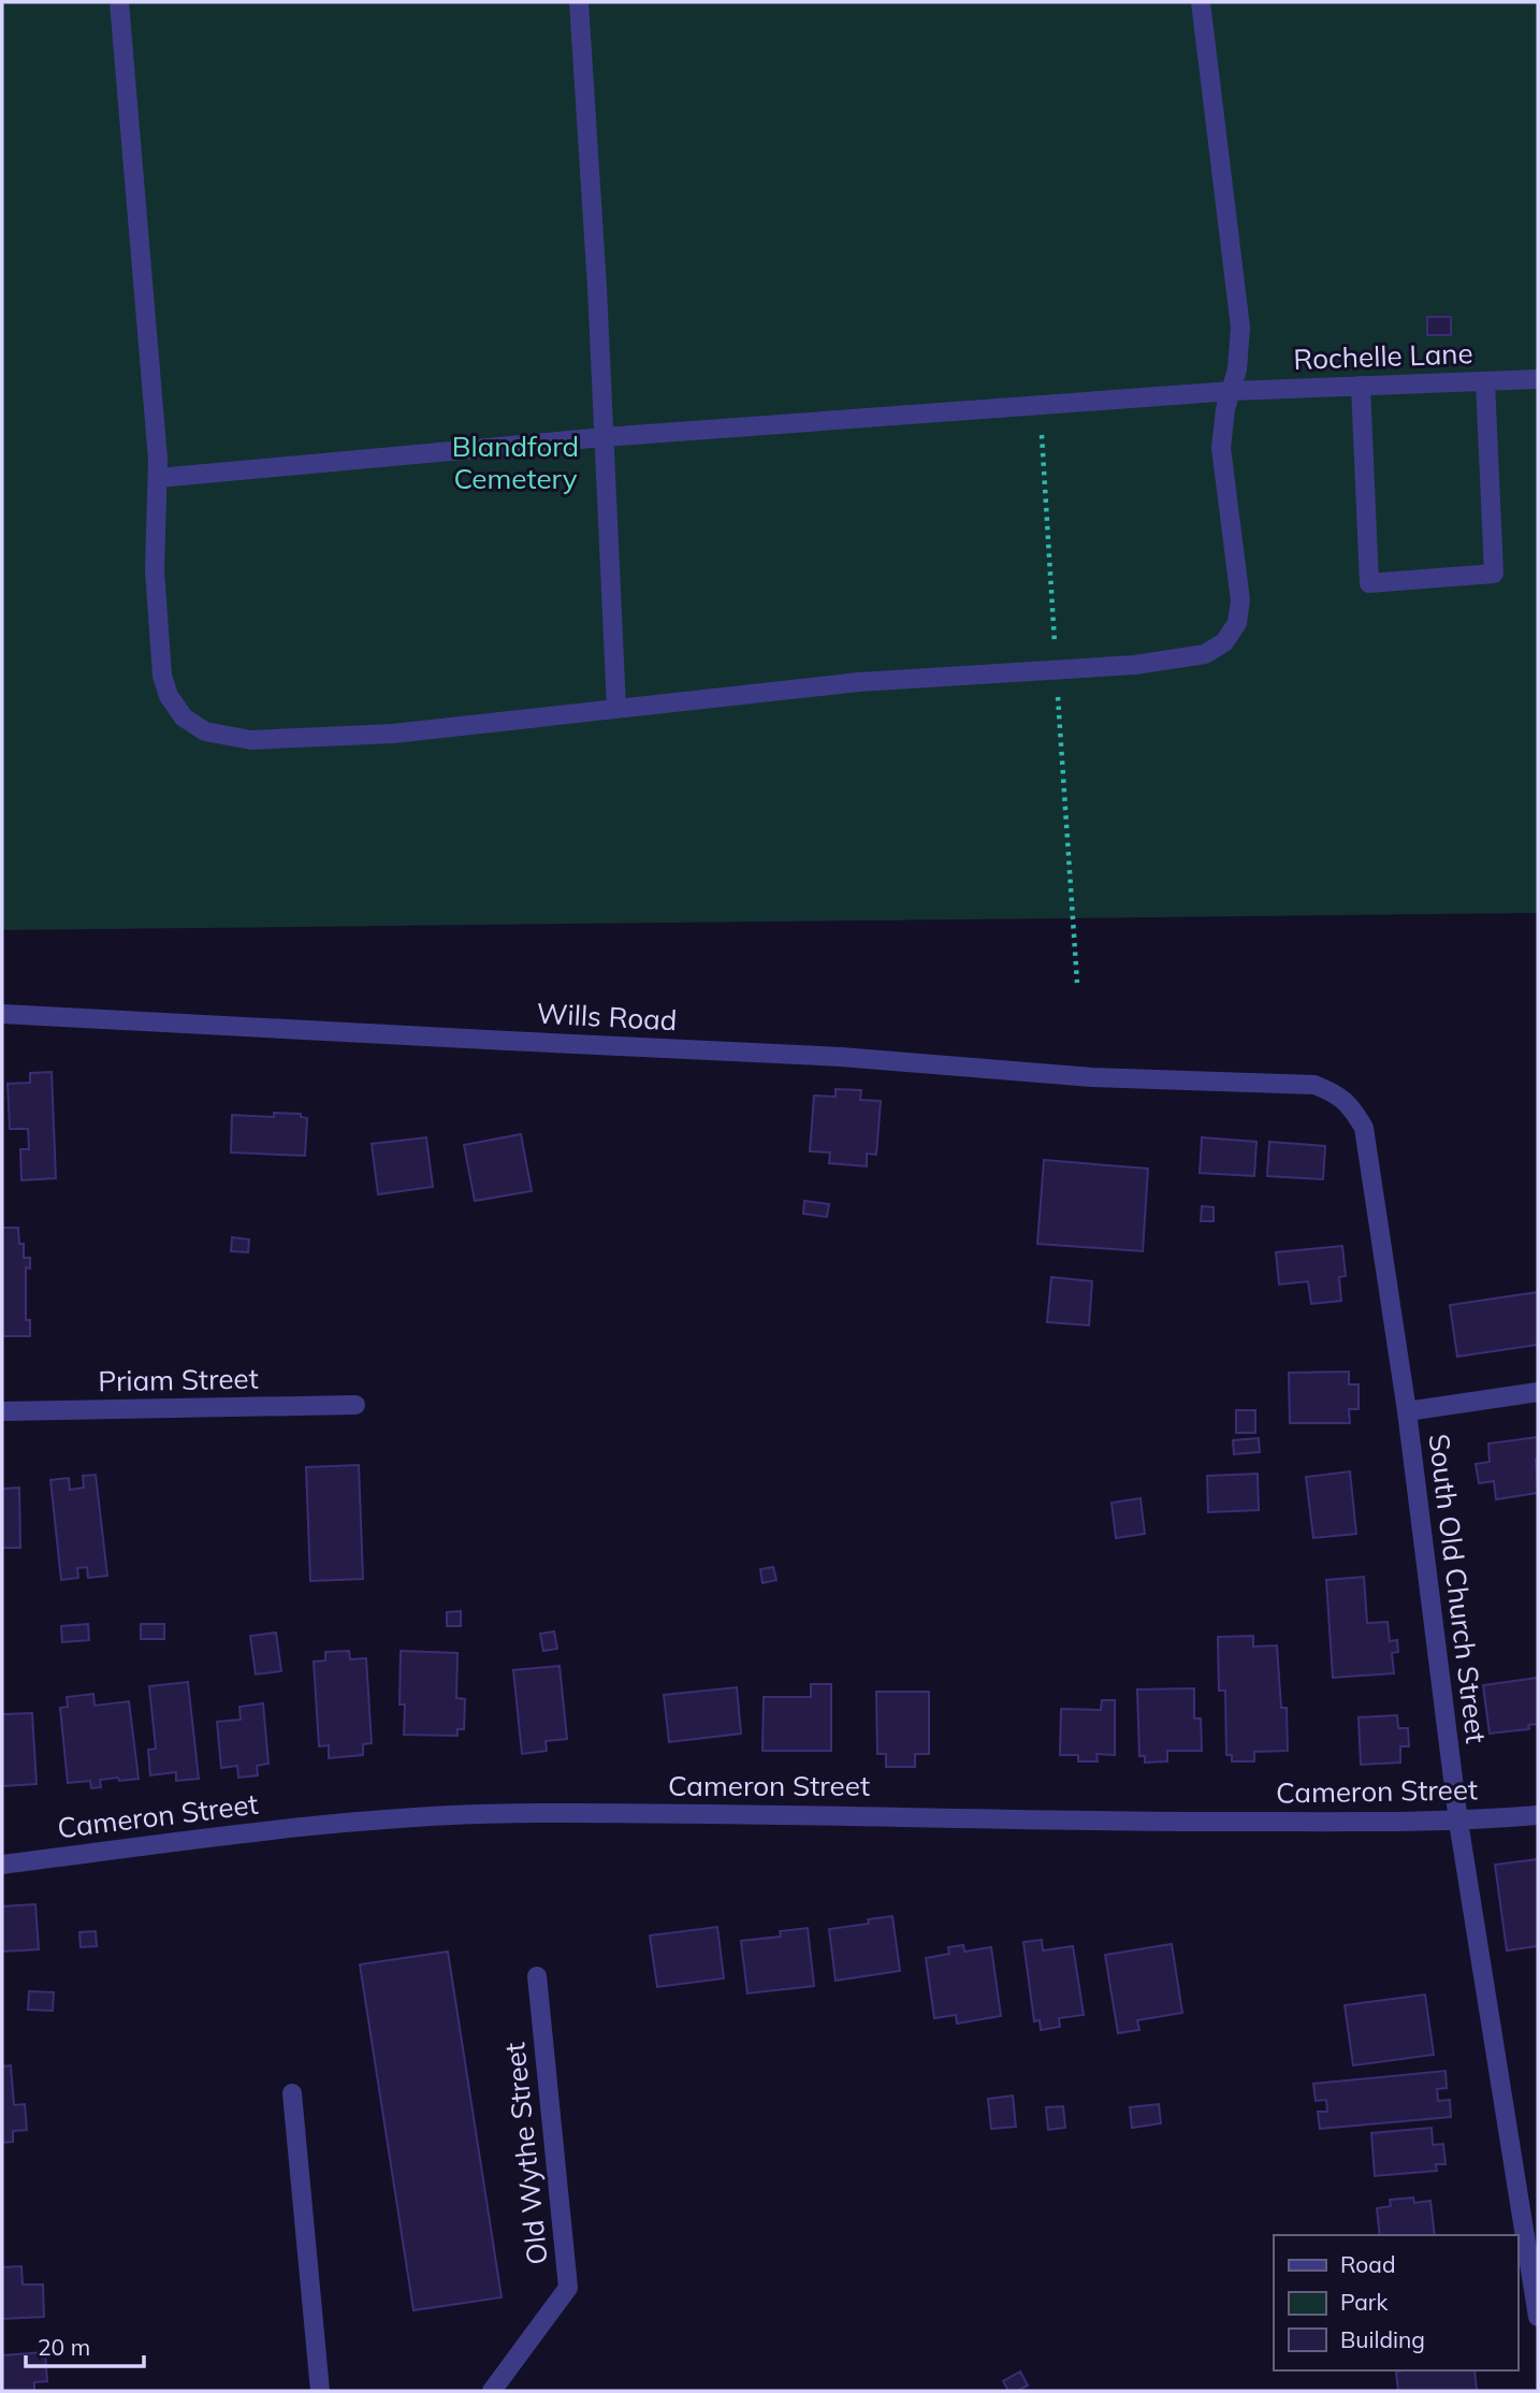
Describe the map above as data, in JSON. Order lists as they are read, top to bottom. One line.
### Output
{"streets":{"street":["Rochelle Lane","Wills Road","Priam Street","South Old Church Street","Cameron Street","Old Wythe Street"]},"crossings":[["Wills Road","South Old Church Street"],["South Old Church Street","Cameron Street"]],"parks":["Blandford Cemetery"],"legend":["Road","Park","Building"],"scale_bar":"20 m"}
